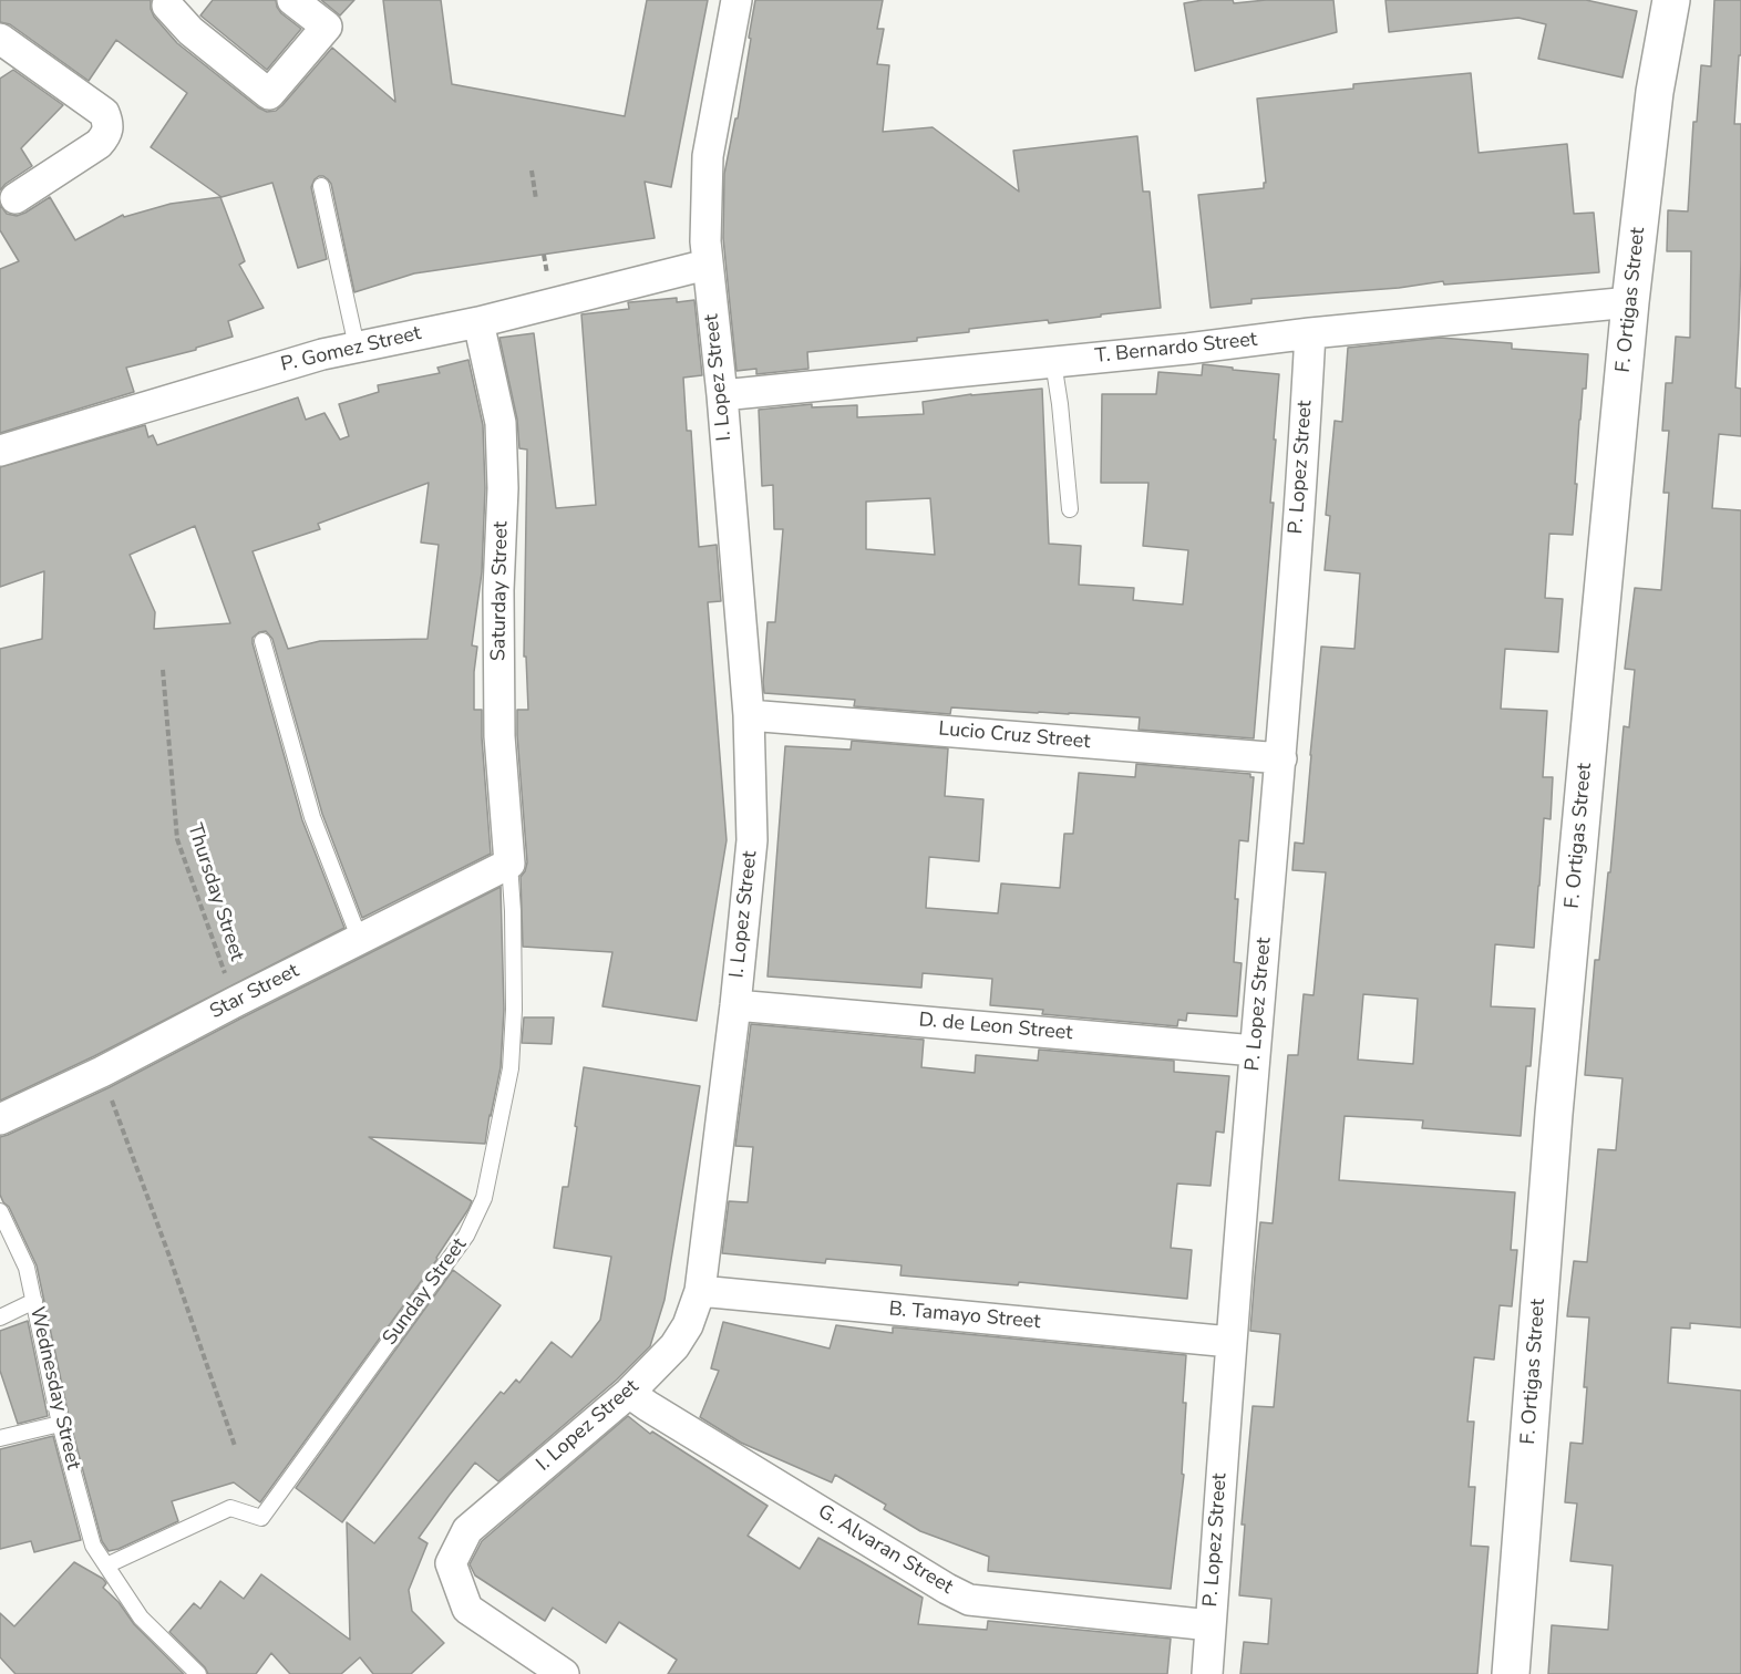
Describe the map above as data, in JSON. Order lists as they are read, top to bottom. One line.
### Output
{"streets":{"street":["F. Ortigas Street","T. Bernardo Street","P. Gomez Street","I. Lopez Street","P. Lopez Street","Saturday Street","Lucio Cruz Street","Star Street","D. de Leon Street","B. Tamayo Street","G. Alvaran Street"],"lane":["Sunday Street","Wednesday Street"],"path":["Thursday Street"]},"crossings":[["F. Ortigas Street","T. Bernardo Street"],["T. Bernardo Street","I. Lopez Street"],["T. Bernardo Street","P. Lopez Street"],["P. Gomez Street","I. Lopez Street"],["P. Gomez Street","Saturday Street"],["I. Lopez Street","Lucio Cruz Street"],["I. Lopez Street","D. de Leon Street"],["I. Lopez Street","B. Tamayo Street"],["I. Lopez Street","G. Alvaran Street"],["P. Lopez Street","Lucio Cruz Street"],["P. Lopez Street","D. de Leon Street"],["P. Lopez Street","B. Tamayo Street"],["P. Lopez Street","G. Alvaran Street"],["Saturday Street","Star Street"],["Saturday Street","Sunday Street"],["Thursday Street","Star Street"],["Star Street","Sunday Street"],["Sunday Street","Wednesday Street"]]}
